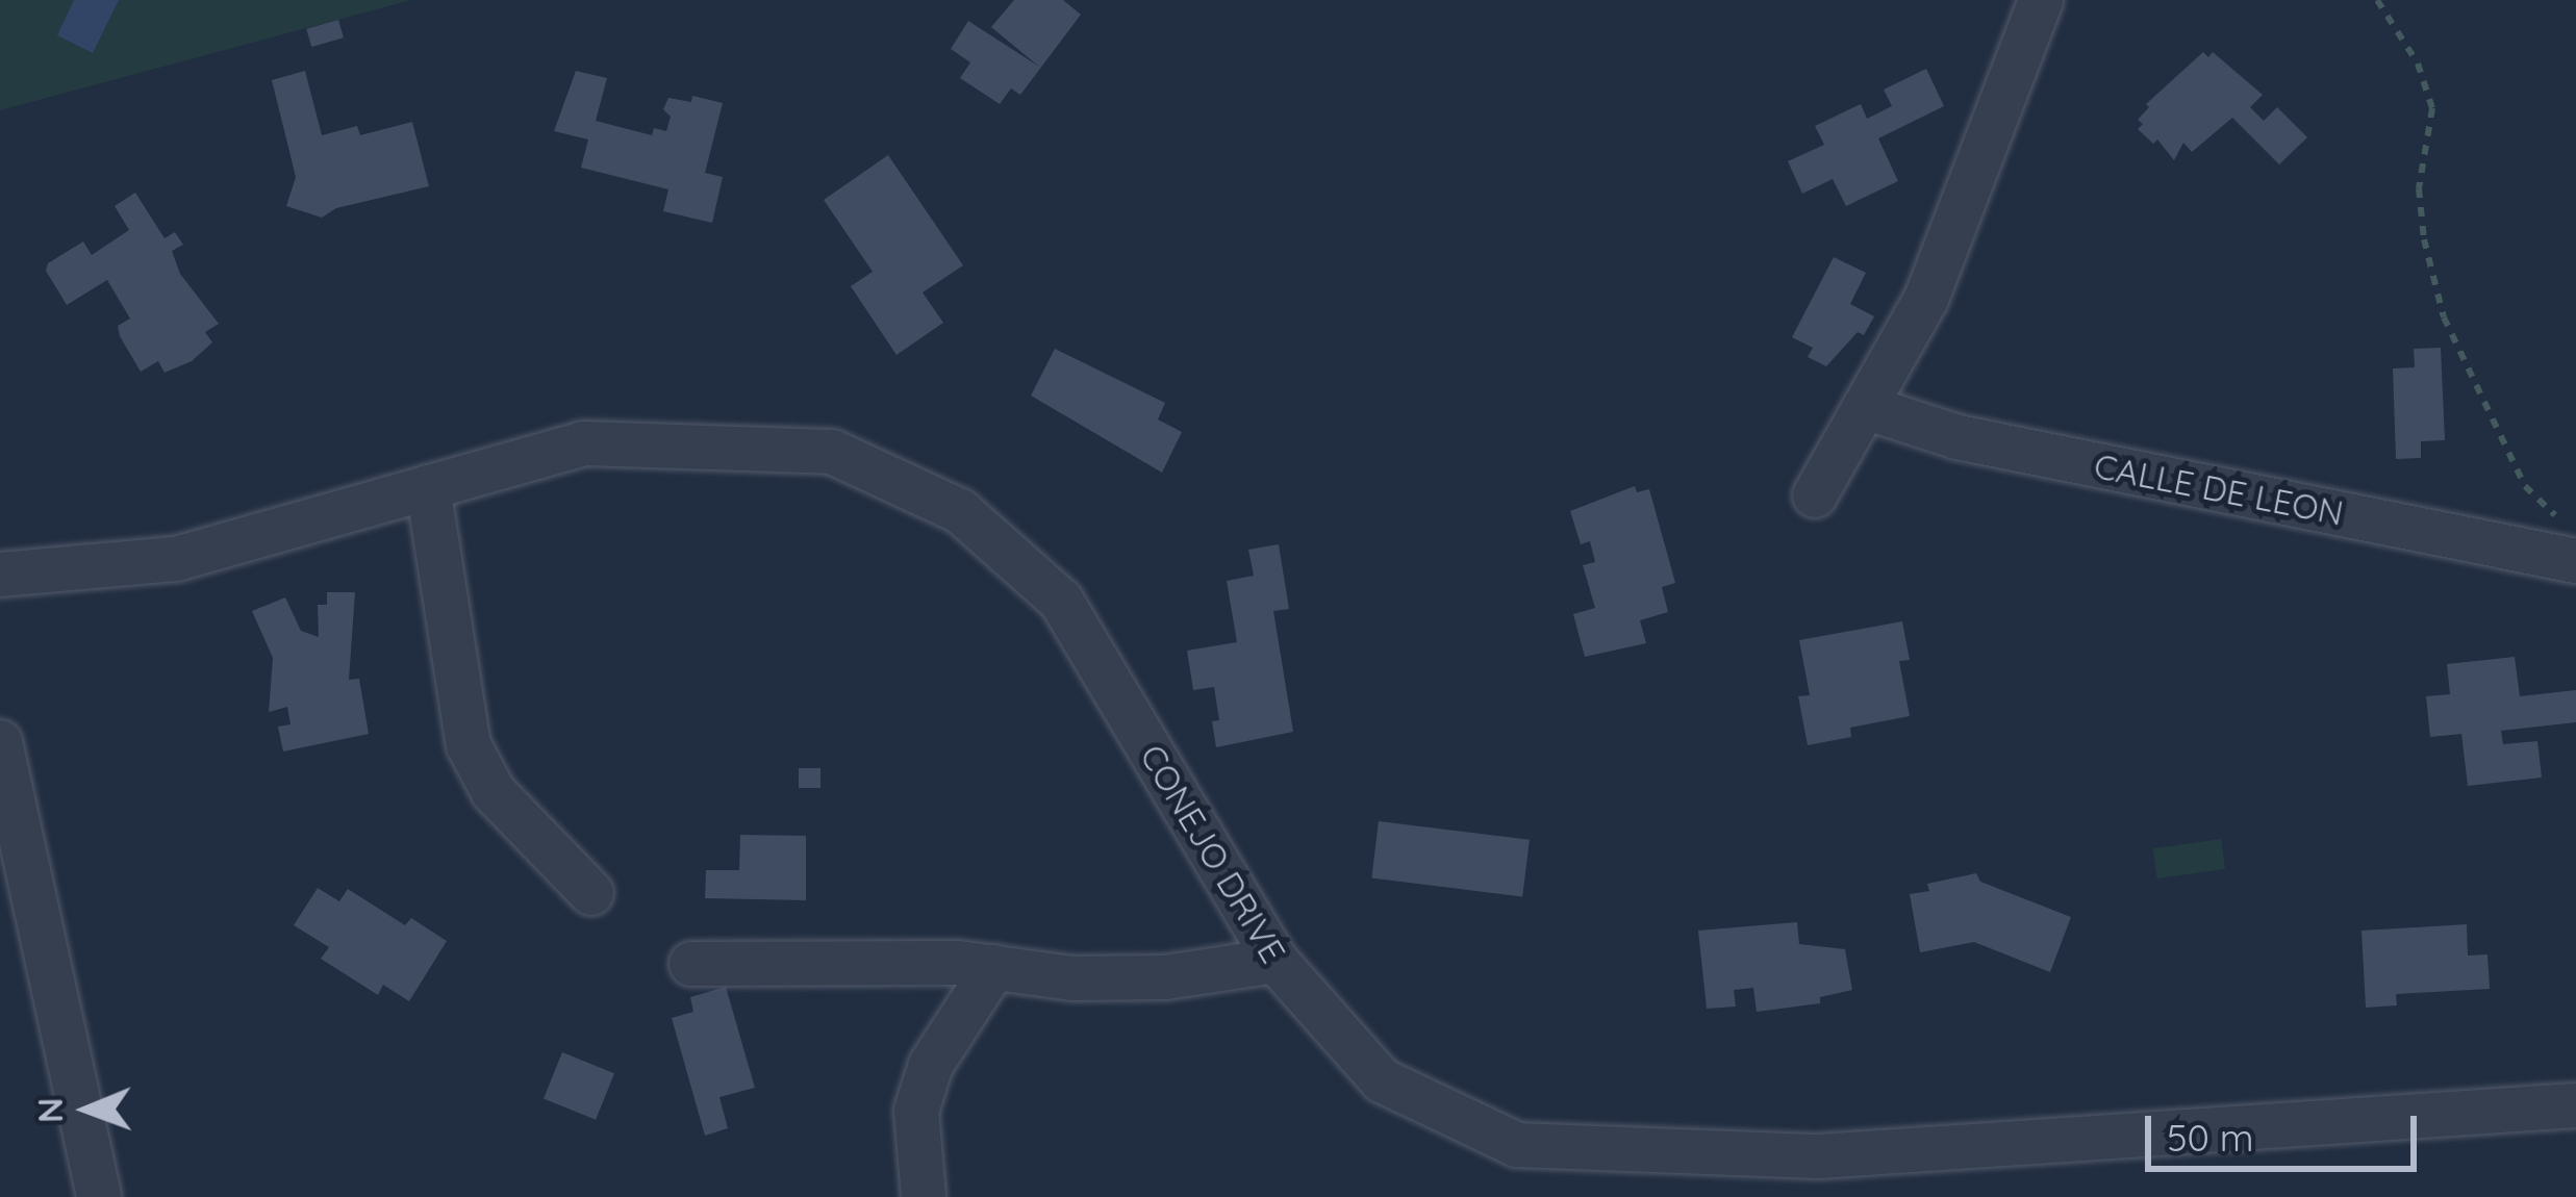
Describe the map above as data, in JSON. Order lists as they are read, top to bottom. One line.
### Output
{"streets":{"street":["CALLE DE LEON","CONEJO DRIVE"]},"scale_bar":"50 m","north":"left"}
